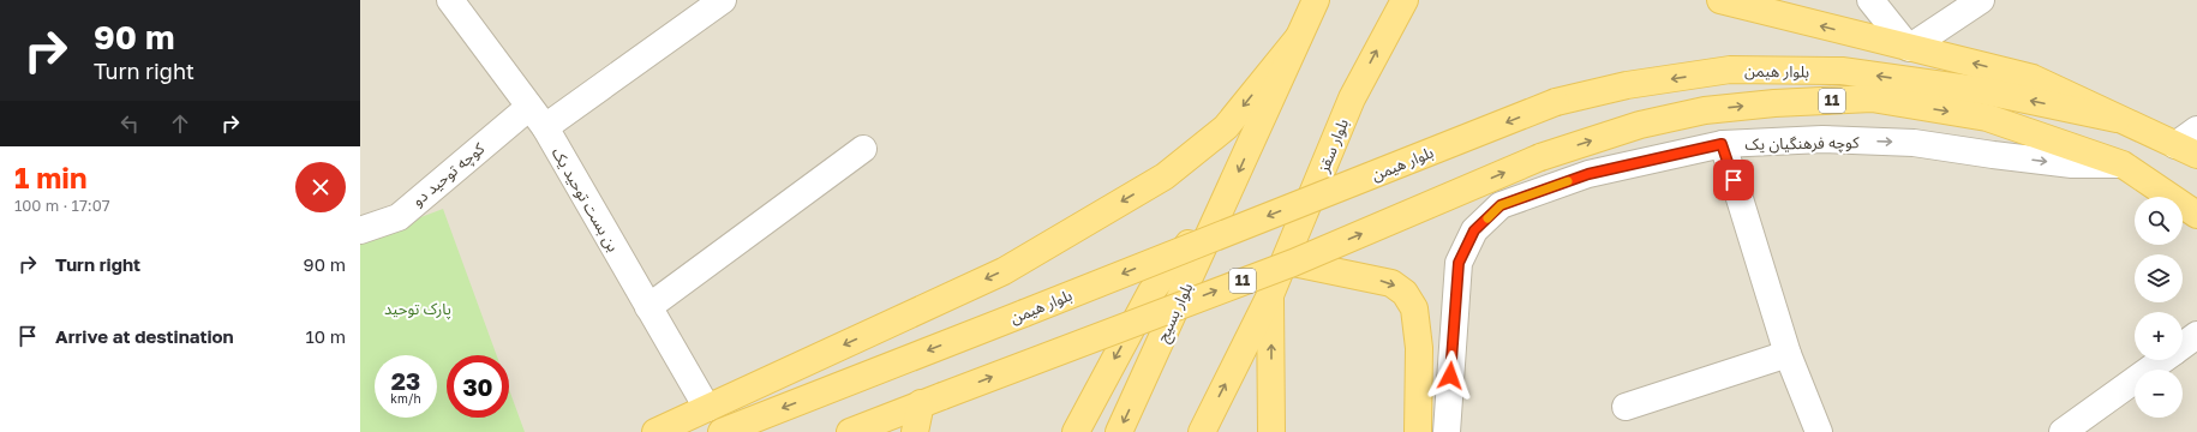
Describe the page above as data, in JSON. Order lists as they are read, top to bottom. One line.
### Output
{"streets":{"main road":["بلوار هیمن","11","بلوار سقز","بلوار بسیج"],"street":["کوچه فرهنگیان یک","کوچه توحید دو","بن بست توحید یک"]},"crossings":[["بلوار هیمن","11"],["بلوار هیمن","کوچه فرهنگیان یک"],["11","کوچه فرهنگیان یک"],["کوچه توحید دو","بن بست توحید یک"]],"one_way":["کوچه فرهنگیان یک"],"parks":["پارک توحید"],"page":{"turn":["90 m","Turn right"],"heading":["1 min","100 m · 17:07"],"map_buttons":["+","−"],"list":[{"name":"Turn right","value":"90 m"},{"name":"Arrive at destination","value":"10 m"}],"speed":"23 km/h","limit":"30"}}
